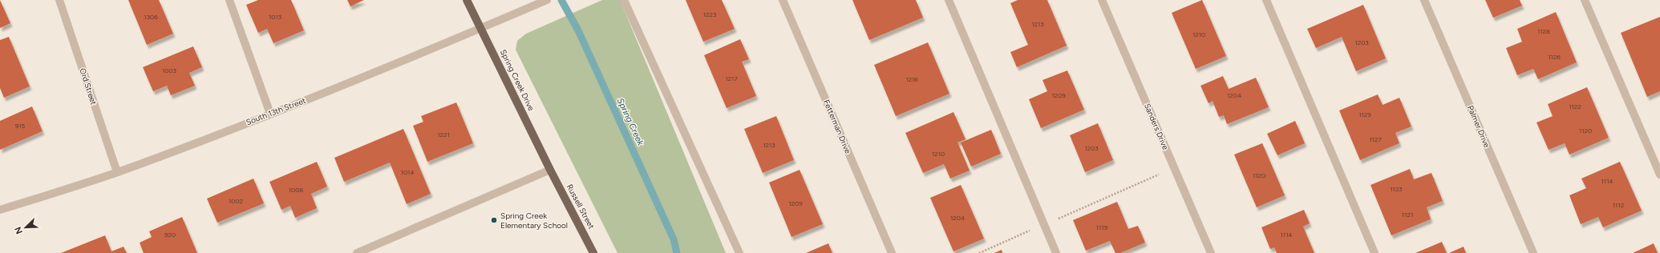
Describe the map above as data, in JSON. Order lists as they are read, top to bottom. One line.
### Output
{"streets":{"main road":["Spring Creek Drive","Russell Street"],"street":["Ord Street","South 13th Street","Fetterman Drive","Sanders Drive","Palmer Drive"]},"crossings":[["Spring Creek Drive","South 13th Street"],["Spring Creek Drive","Russell Street"],["Ord Street","South 13th Street"]],"water":["Spring Creek"],"places":["Spring Creek Elementary School"],"house_numbers":["1223","1306","1013","1213","1128","1210","1203","1126","1003","1217","1216","1209","1204","1122","1129","915","1120","1221","1127","1213","1203","1210","1014","1120","1114","1123","1008","1002","1209","1112","1121","1204","1119","920","1114"],"north":"bottom left"}
